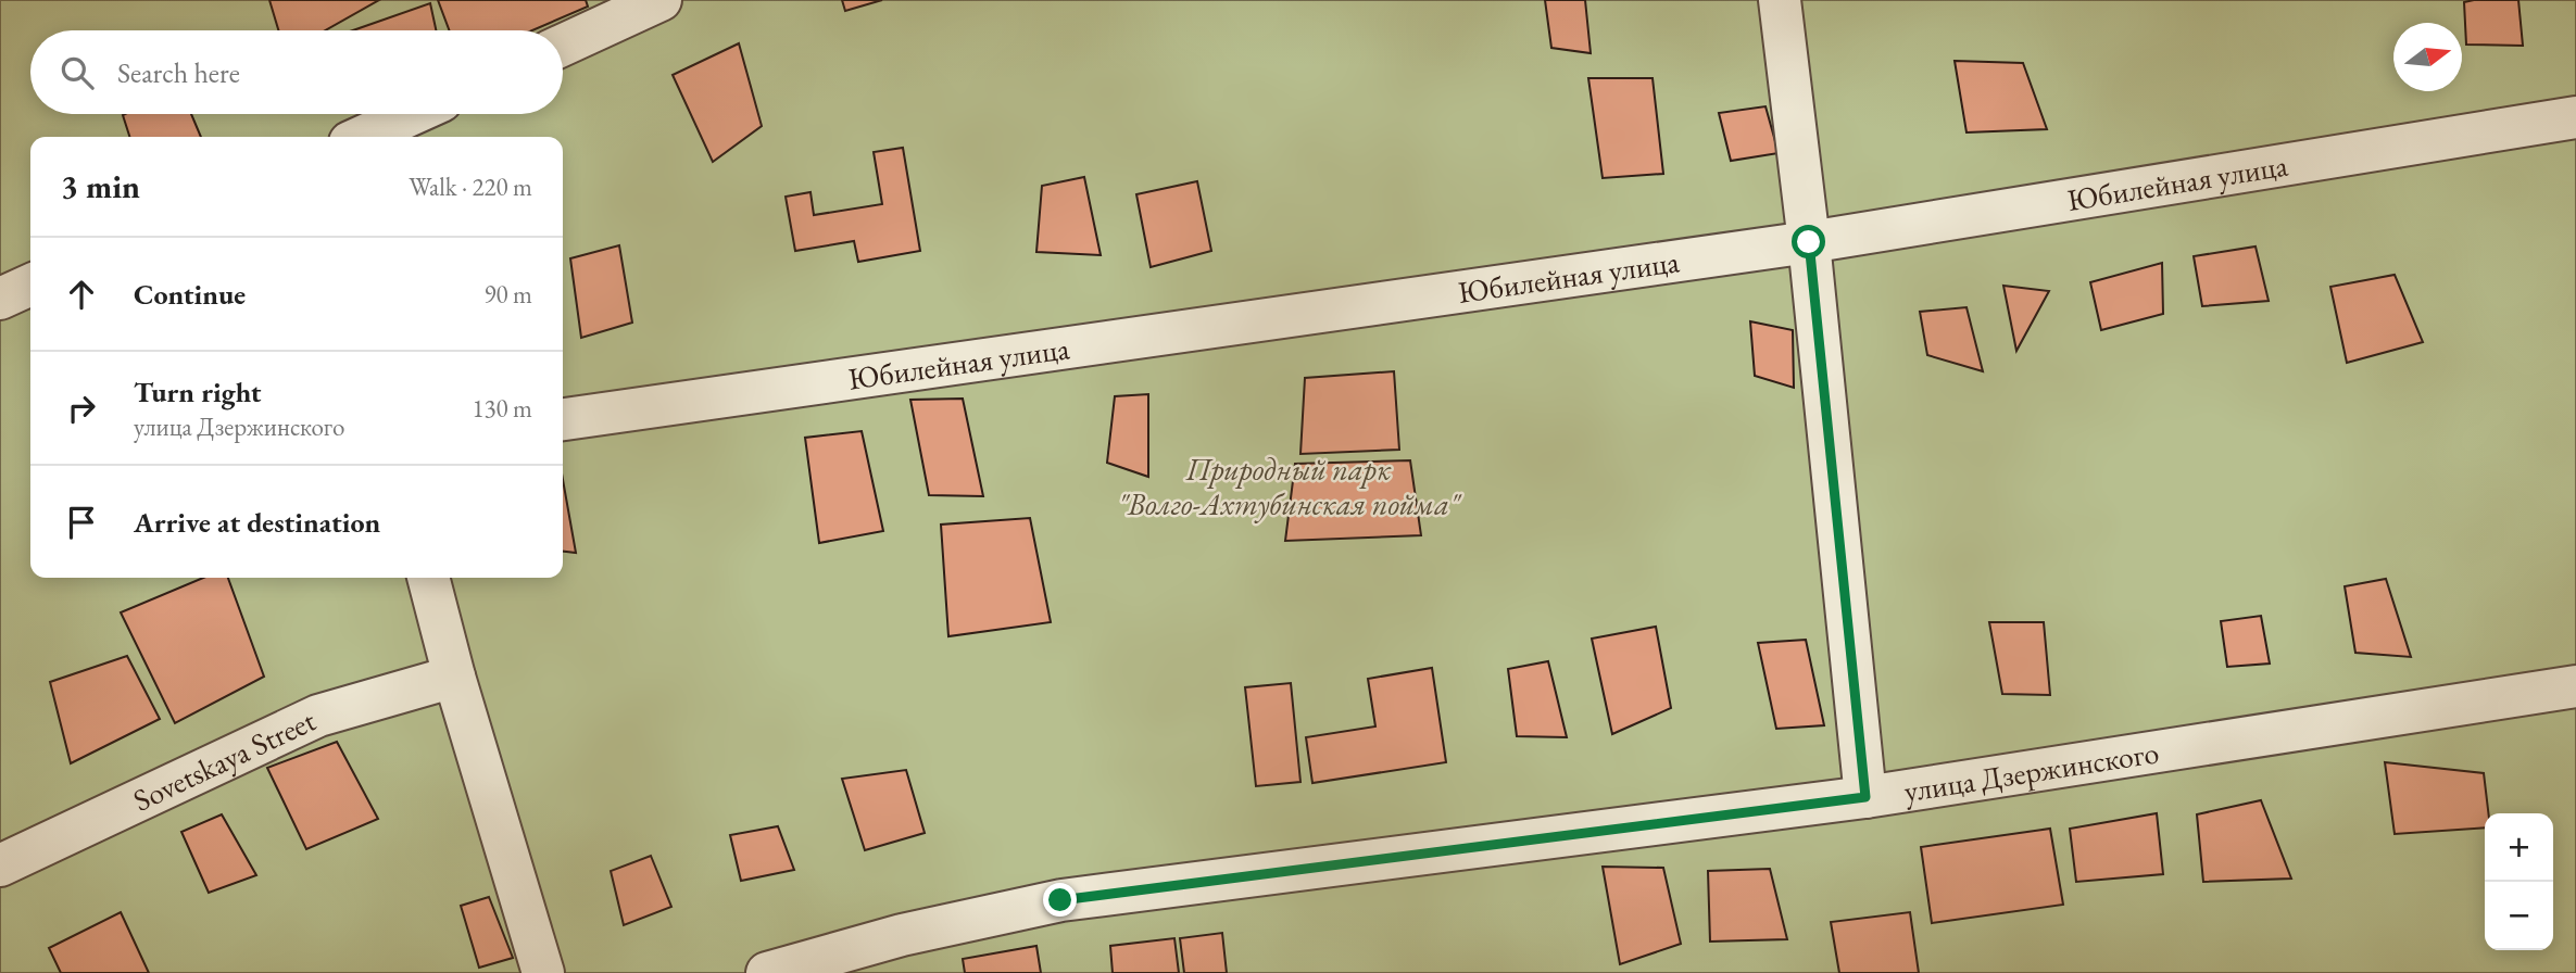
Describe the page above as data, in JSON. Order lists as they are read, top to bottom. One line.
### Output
{"streets":{"street":["Юбилейная улица","Sovetskaya Street","улица Дзержинского"]},"parks":["Природный парк \"Волго-Ахтубинская пойма\""],"north":"right","page":{"search":"Search here","heading":["3 min","Walk · 220 m"],"list":[["Continue","90 m"],["Turn right","улица Дзержинского","130 m"],"Arrive at destination"],"map_buttons":["+","−"]}}
